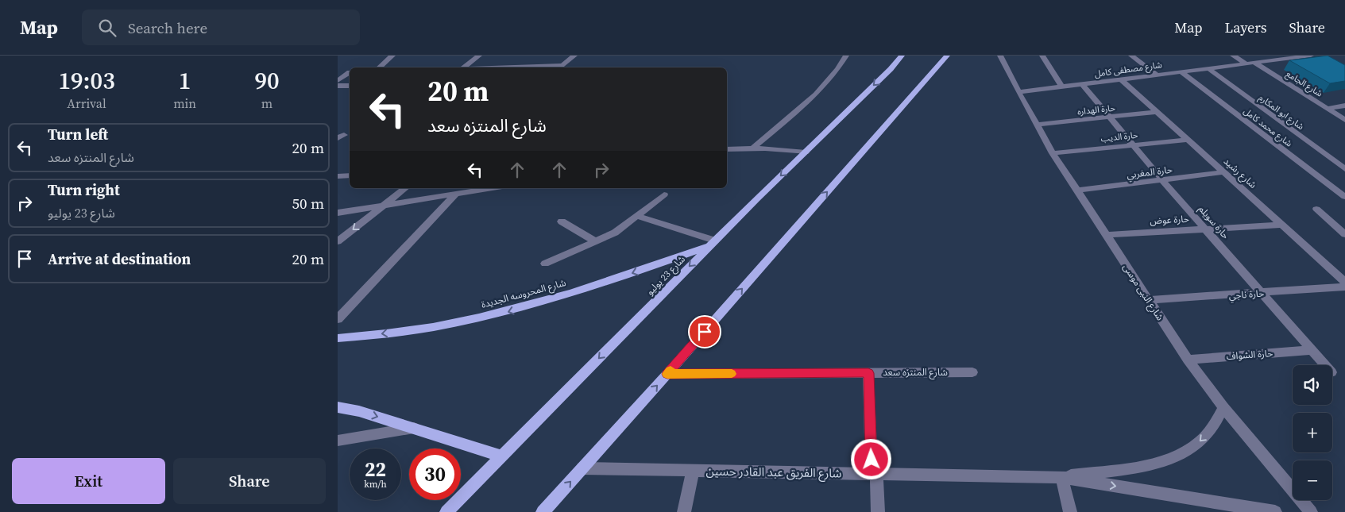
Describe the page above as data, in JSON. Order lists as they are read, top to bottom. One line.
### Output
{"streets":{"main road":["شارع 23 يوليو","شارع المحروسه الجديدة"],"street":["شارع مصطفى كامل","شارع الجامع","حارة الهداره","شارع ابو المكارم","شارع محمد كامل","حارة الديب","حارة المغربي","شارع رشيد","حارة عوض","حارة سويلم","شارع النبى موسى","حارة ناجي","حارة الشواف","شارع المنتزه سعد","شارع الفريق عبد القادر حسين"]},"crossings":[["شارع مصطفى كامل","شارع الجامع"],["شارع مصطفى كامل","شارع ابو المكارم"],["شارع مصطفى كامل","شارع محمد كامل"],["شارع مصطفى كامل","شارع رشيد"],["شارع مصطفى كامل","حارة سويلم"],["شارع مصطفى كامل","شارع النبى موسى"],["حارة الهداره","شارع رشيد"],["حارة الهداره","حارة سويلم"],["حارة الهداره","شارع النبى موسى"],["حارة الديب","شارع رشيد"],["حارة الديب","حارة سويلم"],["حارة الديب","شارع النبى موسى"],["حارة المغربي","شارع رشيد"],["حارة المغربي","حارة سويلم"],["حارة المغربي","شارع النبى موسى"],["شارع رشيد","حارة عوض"],["حارة عوض","حارة سويلم"],["حارة عوض","شارع النبى موسى"],["حارة سويلم","حارة ناجي"],["حارة سويلم","حارة الشواف"],["شارع 23 يوليو","شارع المحروسه الجديدة"],["شارع النبى موسى","حارة ناجي"],["شارع النبى موسى","حارة الشواف"],["شارع النبى موسى","شارع الفريق عبد القادر حسين"]],"one_way":["شارع المحروسه الجديدة"],"page":{"header":"Map","search":"Search here","nav":["Map","Layers","Share"],"eta":["19:03","Arrival","1","min","90","m"],"turn":["20 m","شارع المنتزه سعد"],"list":[{"name":"Turn left","note":"شارع المنتزه سعد","value":"20 m"},{"name":"Turn right","note":"شارع 23 يوليو","value":"50 m"},{"name":"Arrive at destination","value":"20 m"}],"map_buttons":["+","−"],"speed":"22 km/h","limit":"30","buttons":["Exit","Share"]}}
